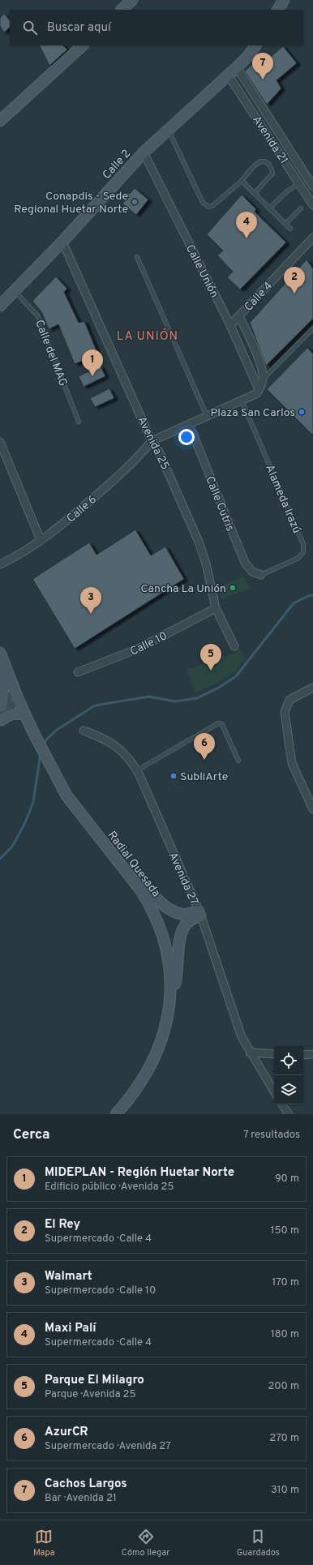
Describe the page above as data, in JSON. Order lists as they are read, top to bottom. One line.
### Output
{"streets":{"main road":["Calle 2","Radial Quesada"],"street":["Avenida 21","Calle Unión","Calle 4","Avenida 25","Calle Cutris","Calle 6","Calle 10","Avenida 27"],"lane":["Calle del MAG","Alameda Irazú"]},"crossings":[["Avenida 21","Calle 2"],["Calle 2","Calle Unión"],["Calle 2","Calle del MAG"],["Calle 2","Avenida 25"],["Calle Unión","Calle 4"],["Avenida 25","Calle 6"],["Avenida 25","Calle 10"],["Alameda Irazú","Calle Cutris"]],"districts":["LA UNIÓN"],"places":["Conapdis - Sede Regional Huetar Norte","Plaza San Carlos","Cancha La Unión","SubliArte"],"page":{"search":"Buscar aquí","pins":["7","4","2","1","3","5","6"],"heading":["Cerca","7 resultados"],"list":[{"mark":"1","name":"MIDEPLAN - Región Huetar Norte","note":"Edificio público · Avenida 25","value":"90 m"},{"mark":"2","name":"El Rey","note":"Supermercado · Calle 4","value":"150 m"},{"mark":"3","name":"Walmart","note":"Supermercado · Calle 10","value":"170 m"},{"mark":"4","name":"Maxi Palí","note":"Supermercado · Calle 4","value":"180 m"},{"mark":"5","name":"Parque El Milagro","note":"Parque · Avenida 25","value":"200 m"},{"mark":"6","name":"AzurCR","note":"Supermercado · Avenida 27","value":"270 m"},{"mark":"7","name":"Cachos Largos","note":"Bar · Avenida 21","value":"310 m"}],"nav":["Mapa","Cómo llegar","Guardados"]}}
